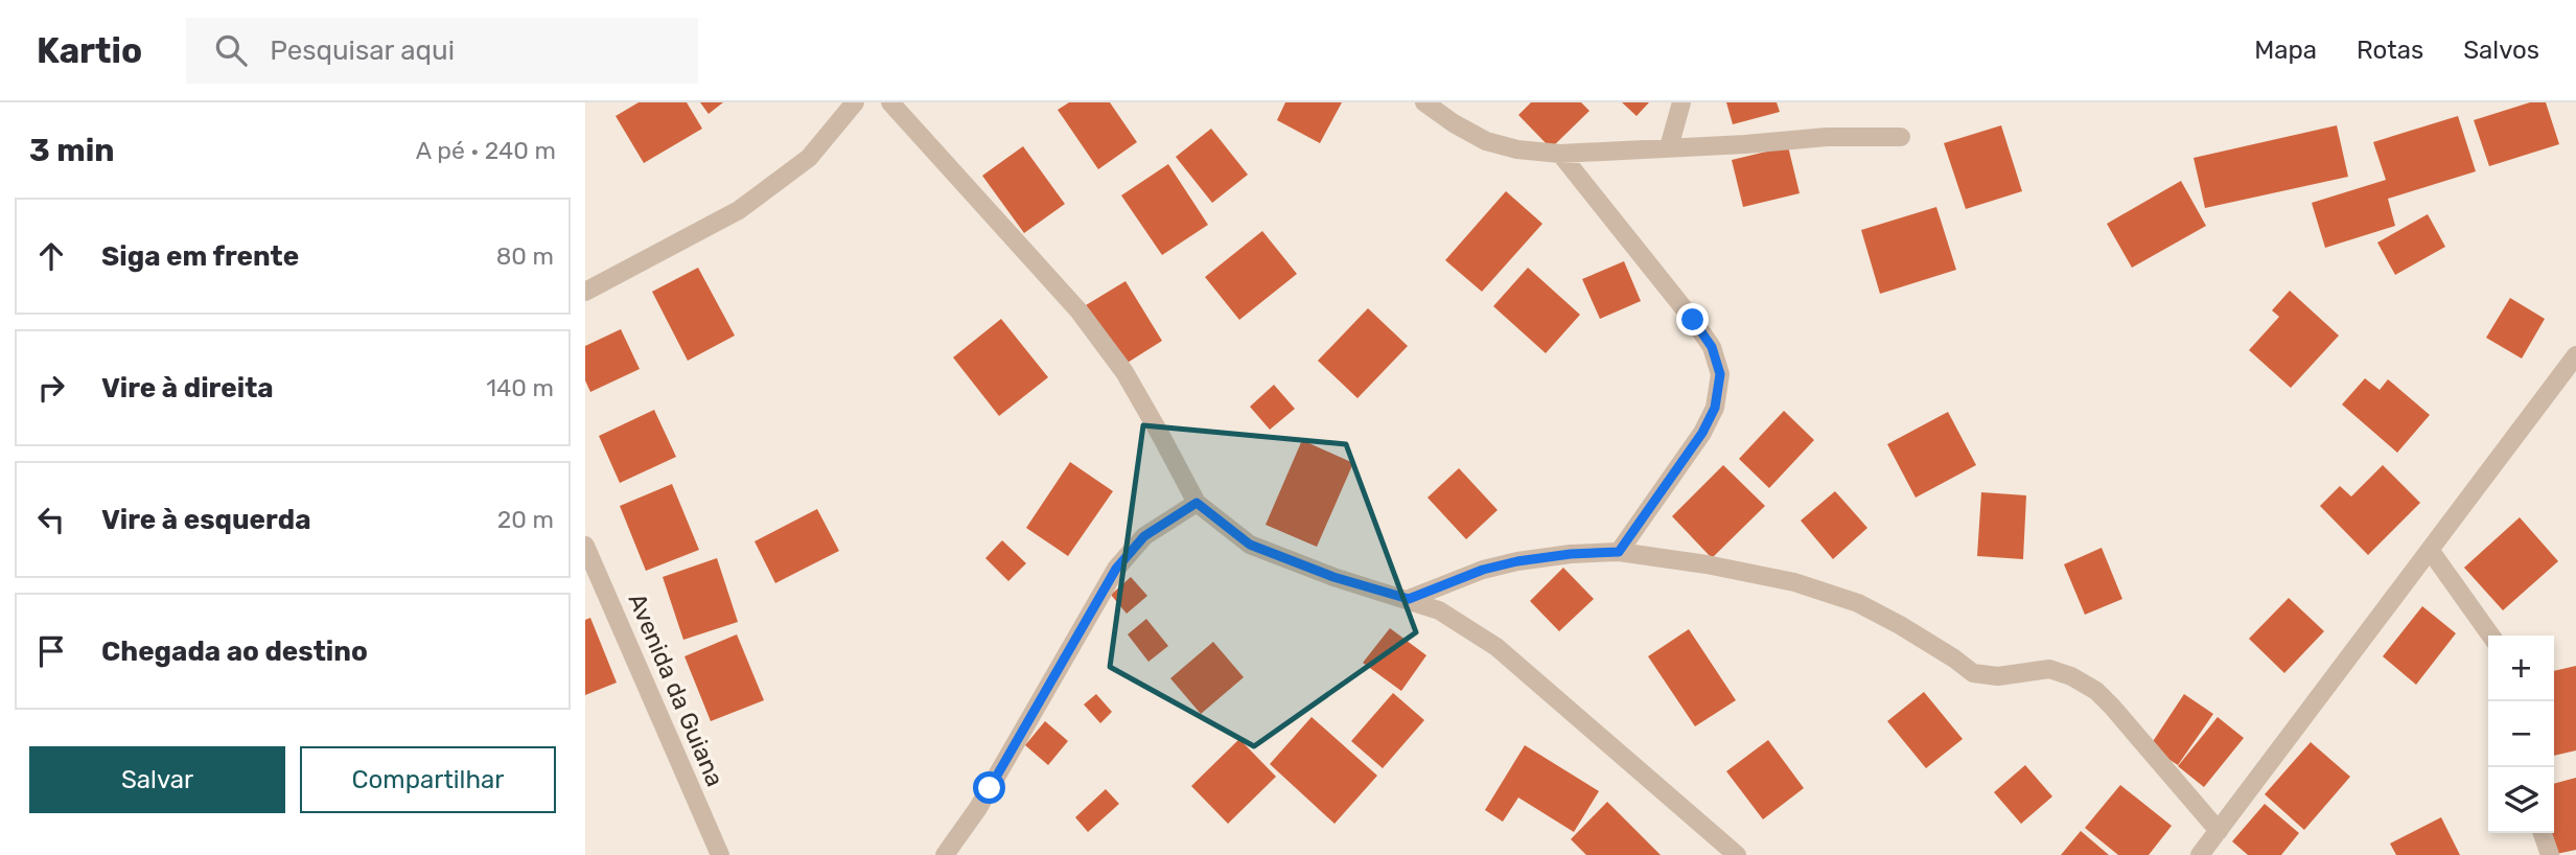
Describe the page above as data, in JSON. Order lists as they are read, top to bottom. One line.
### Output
{"streets":{"street":["Avenida da Guiana"]},"page":{"header":"Kartio","search":"Pesquisar aqui","nav":["Mapa","Rotas","Salvos"],"heading":["3 min","A pé · 240 m"],"list":[["Siga em frente","80 m"],["Vire à direita","140 m"],["Vire à esquerda","20 m"],"Chegada ao destino"],"map_buttons":["+","−"],"buttons":["Salvar","Compartilhar"]}}
